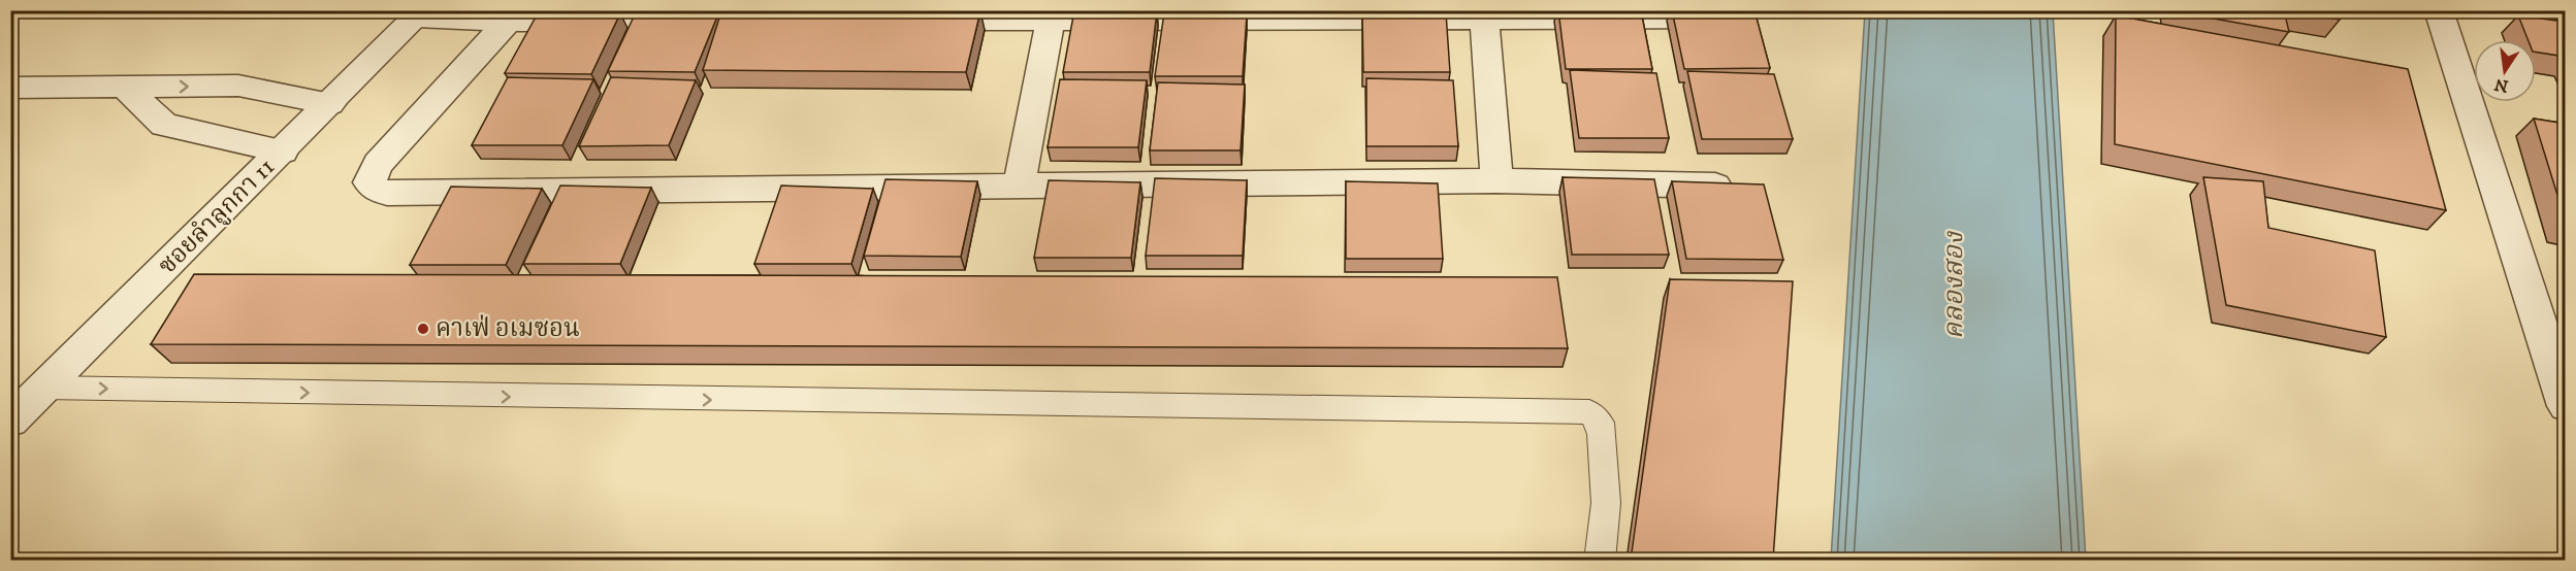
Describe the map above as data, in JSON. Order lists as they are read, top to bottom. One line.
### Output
{"streets":{"street":["ซอยลำลูกกา 11"]},"water":["คลองสอง"],"places":["คาเฟ่ อเมซอน"],"north":"bottom"}
